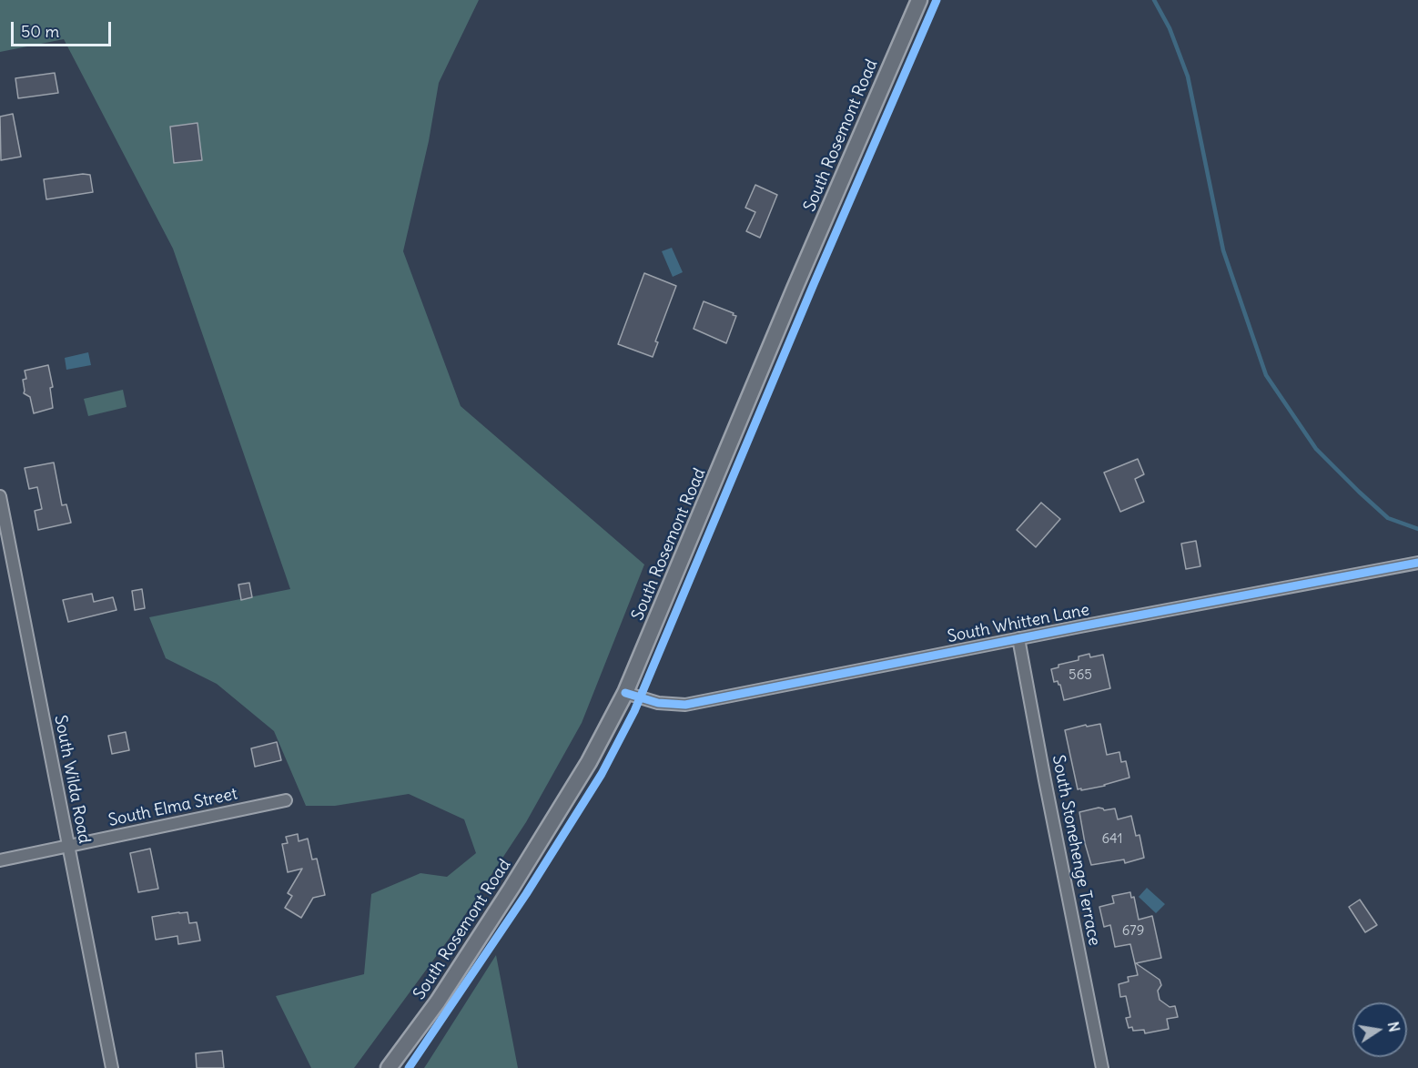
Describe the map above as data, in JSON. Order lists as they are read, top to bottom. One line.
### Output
{"streets":{"main road":["South Rosemont Road"],"street":["South Whitten Lane","South Wilda Road","South Elma Street","South Stonehenge Terrace"]},"crossings":[["South Rosemont Road","South Whitten Lane"],["South Whitten Lane","South Stonehenge Terrace"],["South Wilda Road","South Elma Street"]],"house_numbers":["565","641","679"],"scale_bar":"50 m","north":"right"}
